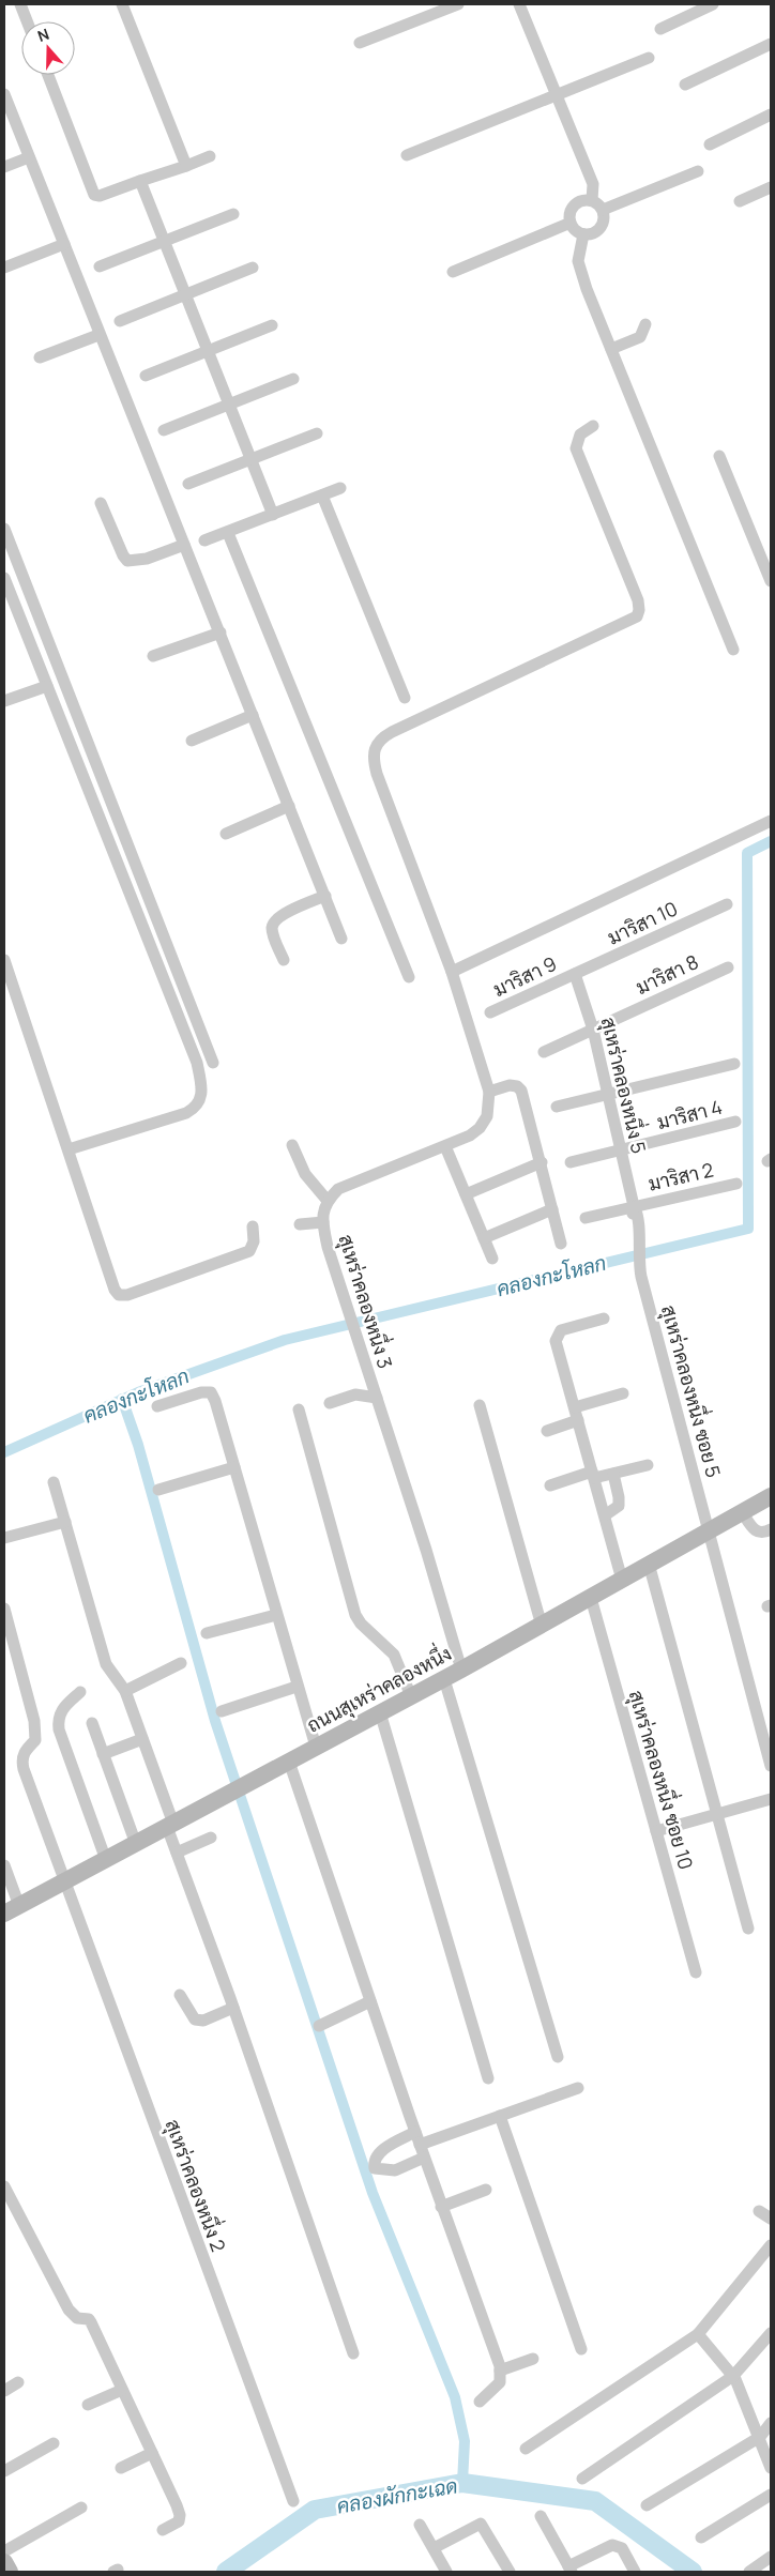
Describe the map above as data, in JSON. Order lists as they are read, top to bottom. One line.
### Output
{"streets":{"main road":["ถนนสุเหร่าคลองหนึ่ง"],"street":["มาริสา 10","มาริสา 8","มาริสา 9","สุเหร่าคลองหนึ่ง 5","มาริสา 4","มาริสา 2","สุเหร่าคลองหนึ่ง 3","สุเหร่าคลองหนึ่ง ซอย 5","สุเหร่าคลองหนึ่ง ซอย 10","สุเหร่าคลองหนึ่ง 2"]},"crossings":[["มาริสา 10","มาริสา 9"],["มาริสา 10","สุเหร่าคลองหนึ่ง 5"],["มาริสา 8","สุเหร่าคลองหนึ่ง 5"],["มาริสา 9","สุเหร่าคลองหนึ่ง 5"],["สุเหร่าคลองหนึ่ง 5","มาริสา 4"],["สุเหร่าคลองหนึ่ง 5","มาริสา 2"],["สุเหร่าคลองหนึ่ง 5","สุเหร่าคลองหนึ่ง ซอย 5"],["สุเหร่าคลองหนึ่ง 3","ถนนสุเหร่าคลองหนึ่ง"],["สุเหร่าคลองหนึ่ง ซอย 5","ถนนสุเหร่าคลองหนึ่ง"],["ถนนสุเหร่าคลองหนึ่ง","สุเหร่าคลองหนึ่ง ซอย 10"],["ถนนสุเหร่าคลองหนึ่ง","สุเหร่าคลองหนึ่ง 2"]],"water":["คลองกะโหลก","คลองผักกะเฉด"],"north":"top"}
